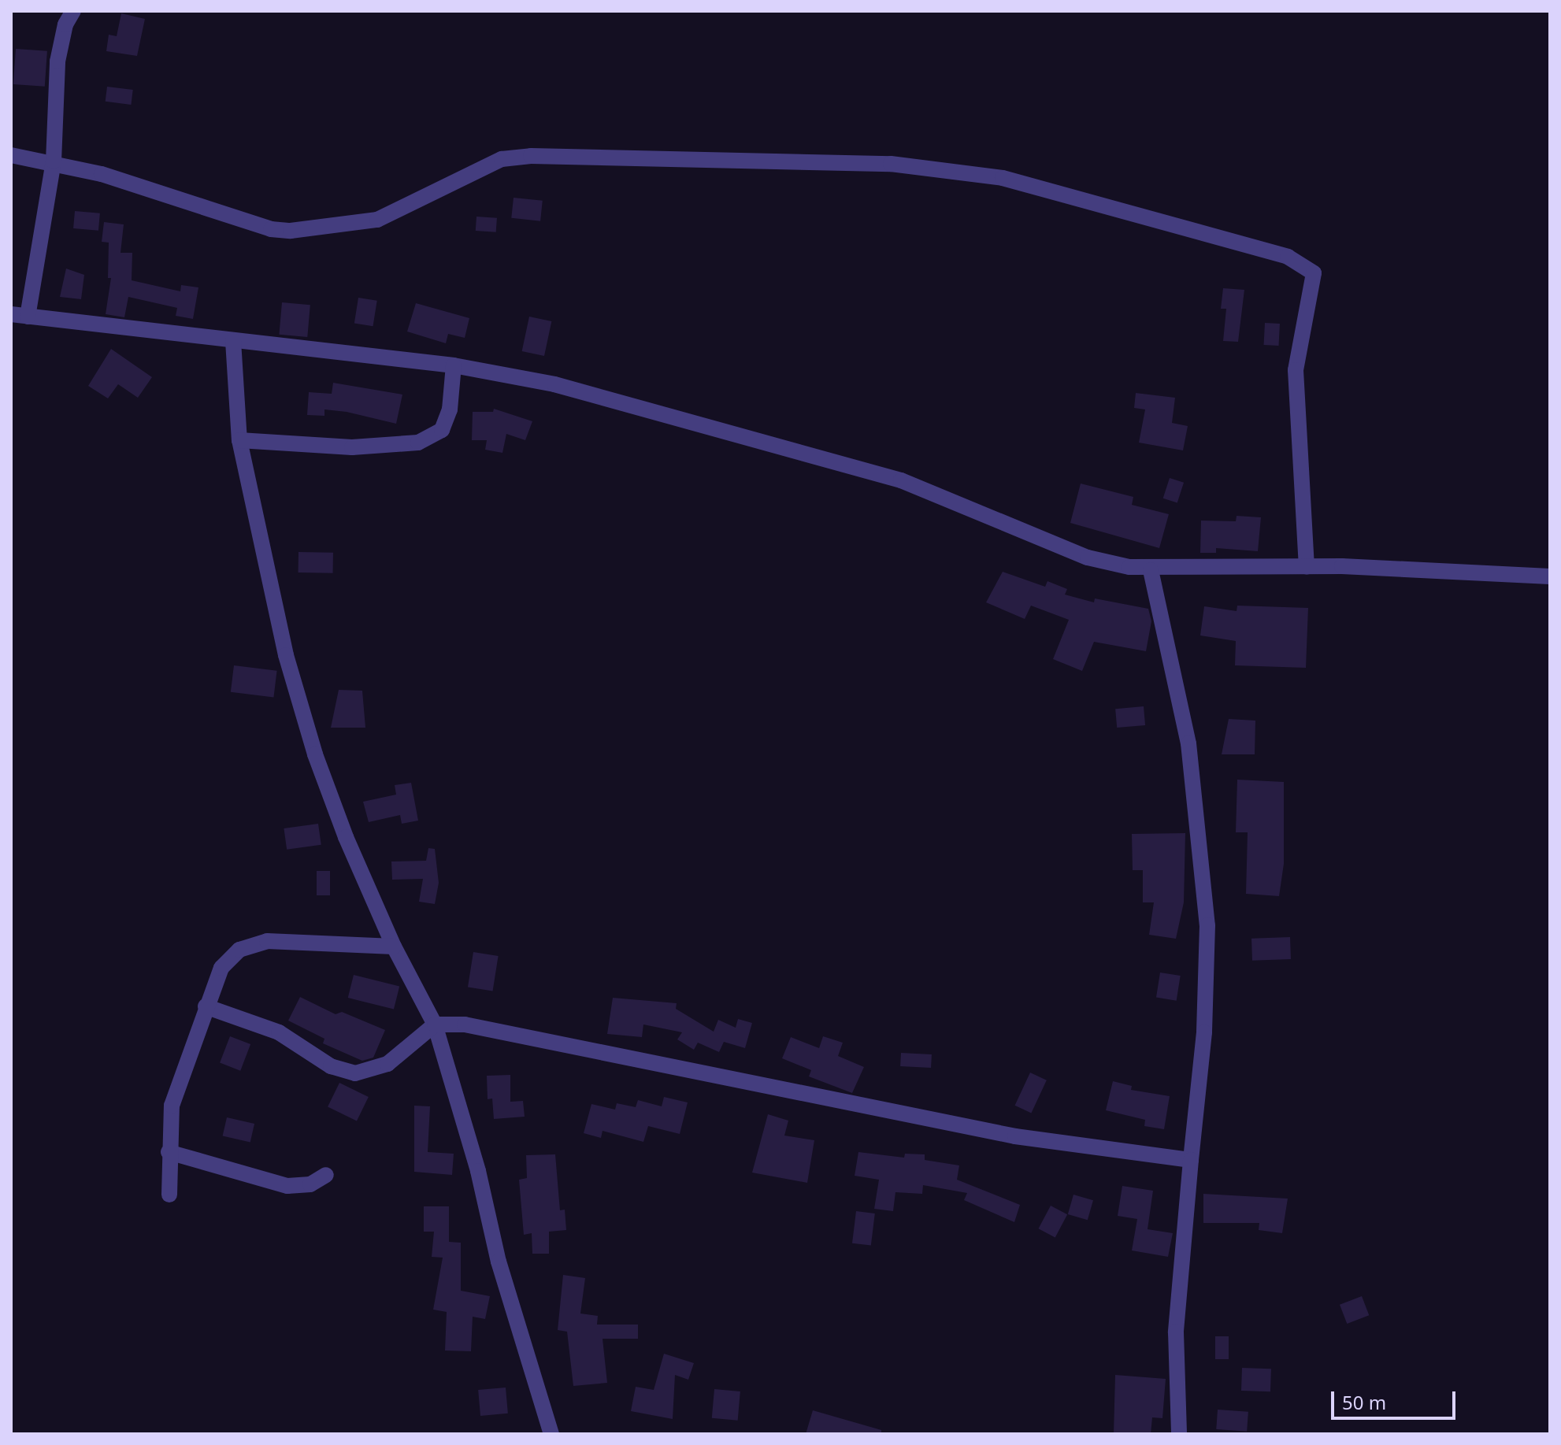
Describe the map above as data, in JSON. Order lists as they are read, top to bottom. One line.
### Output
{"scale_bar":"50 m"}
